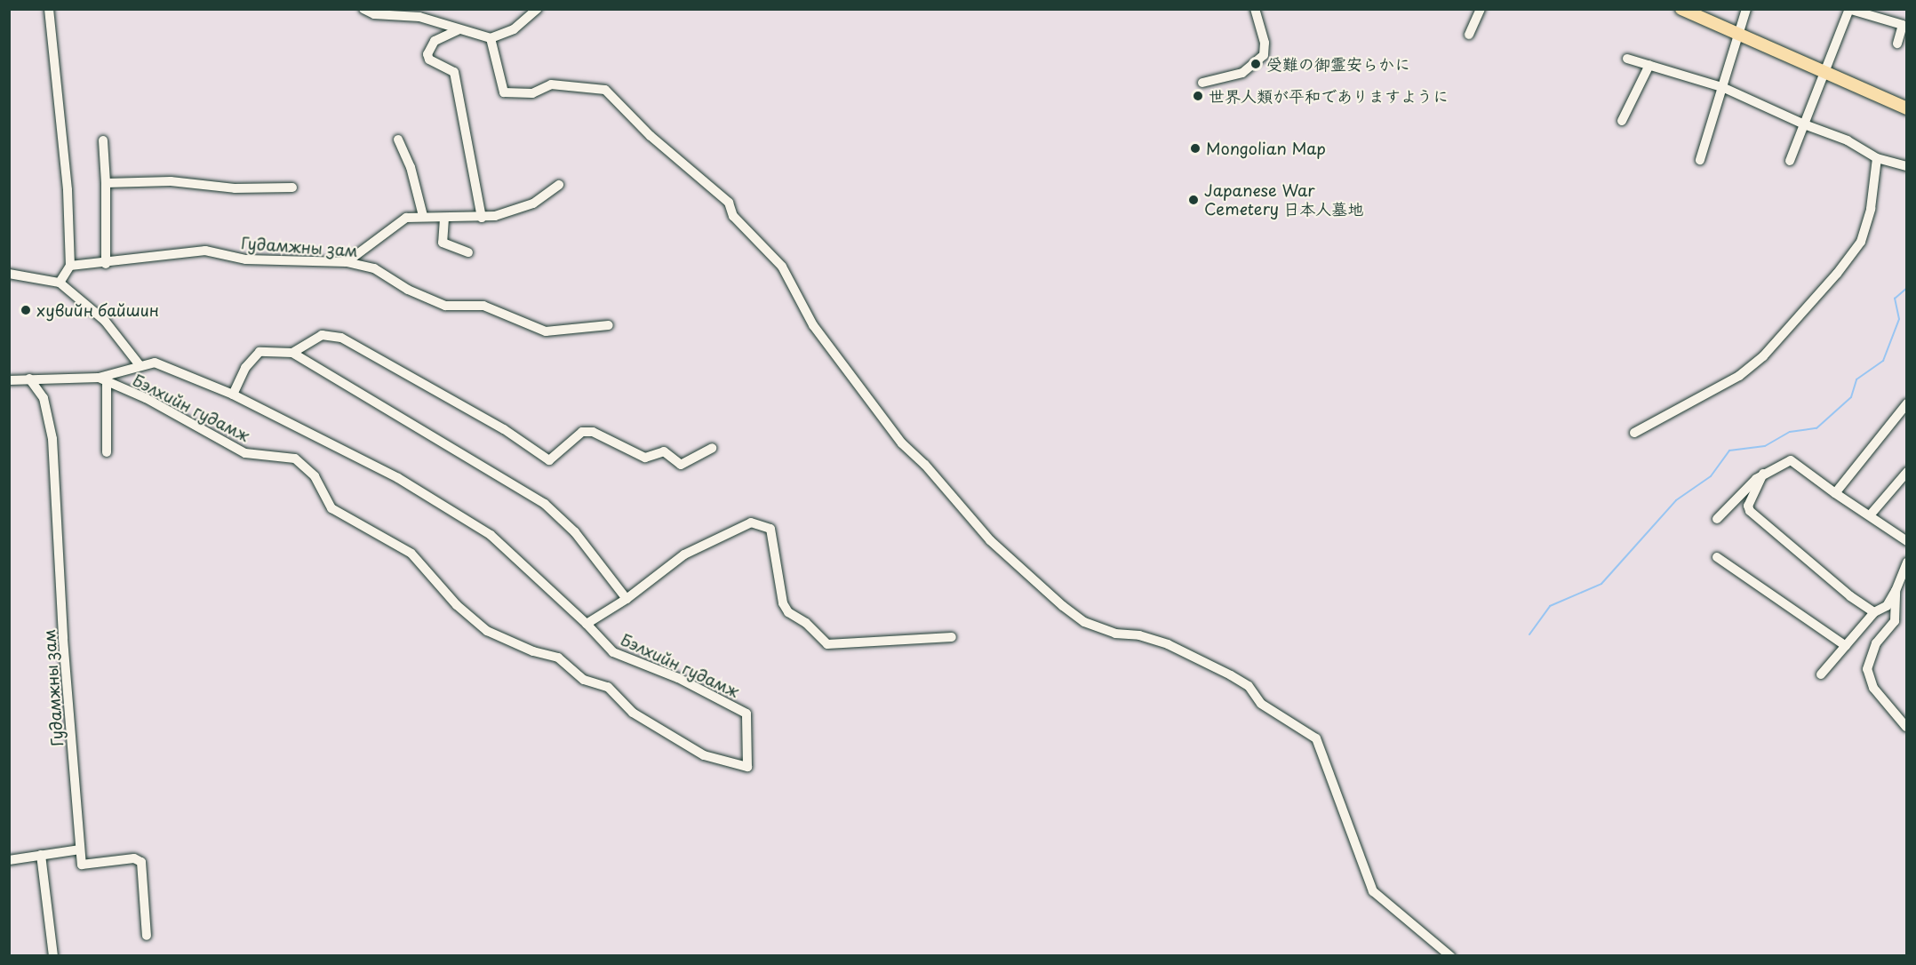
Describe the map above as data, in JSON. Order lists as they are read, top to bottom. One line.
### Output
{"streets":{"street":["Гудамжны зам","Бэлхийн гудамж"]},"crossings":[["Гудамжны зам","Бэлхийн гудамж"]],"places":["受難の御霊安らかに","世界人類が平和でありますように","Mongolian Map","Japanese War Cemetery 日本人墓地","хувийн байшин"]}
